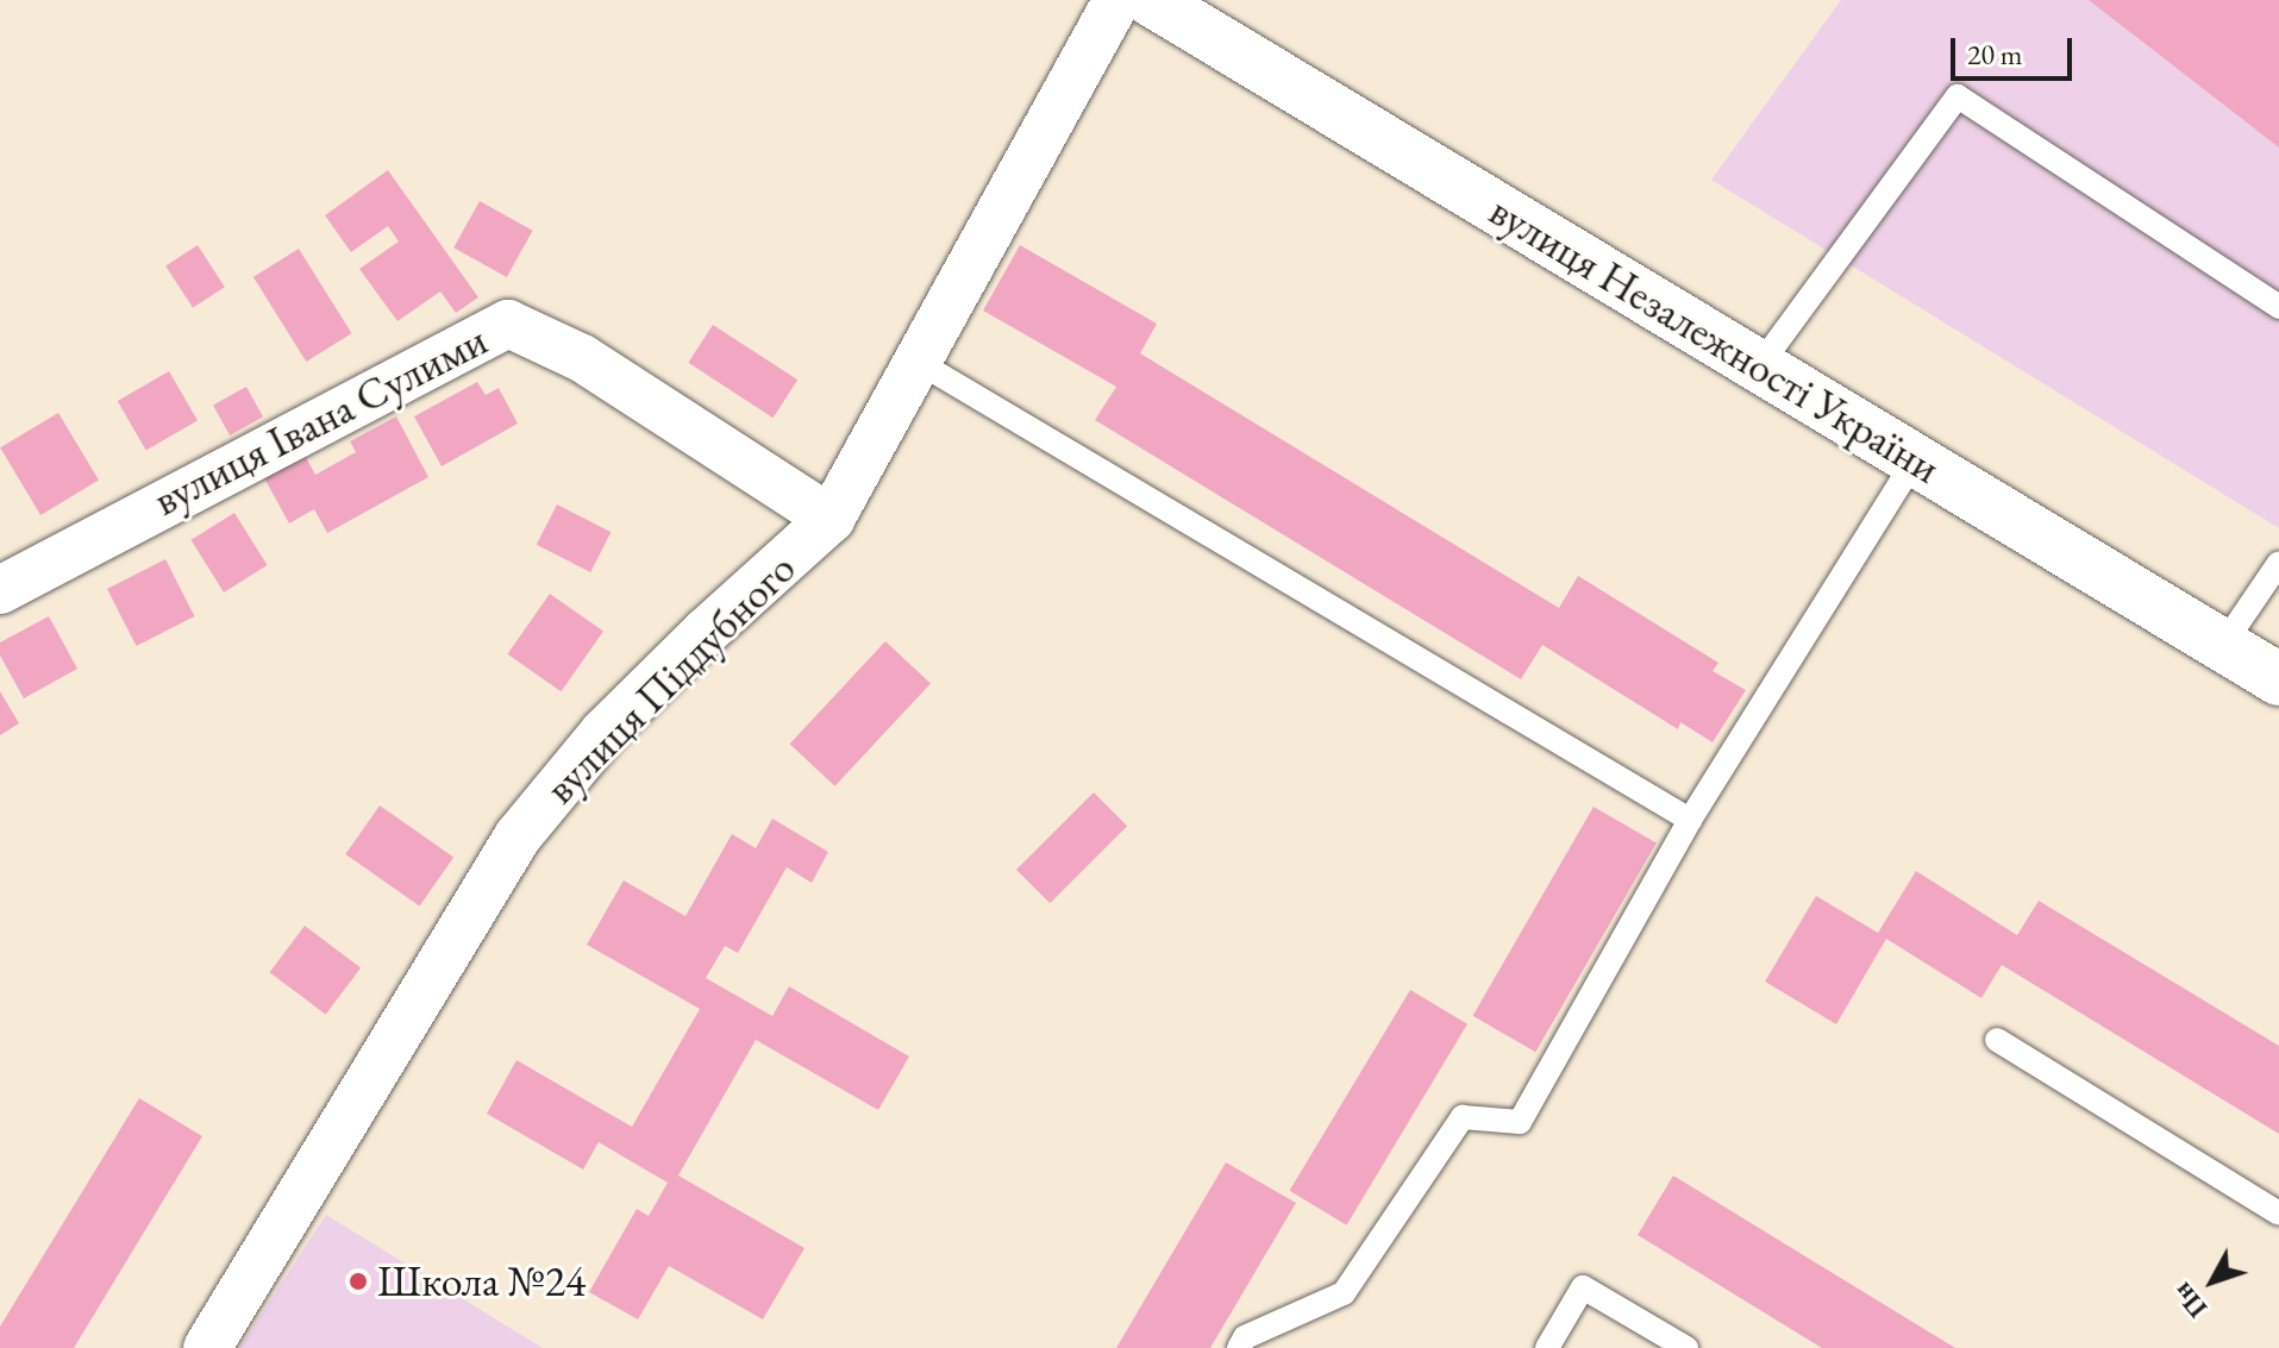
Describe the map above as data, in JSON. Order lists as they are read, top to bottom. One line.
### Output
{"streets":{"main road":["вулиця Незалежності України"],"street":["вулиця Івана Сулими","вулиця Піддубного"]},"crossings":[["вулиця Івана Сулими","вулиця Піддубного"]],"places":["Школа №24"],"scale_bar":"20 m","north":"bottom left"}
